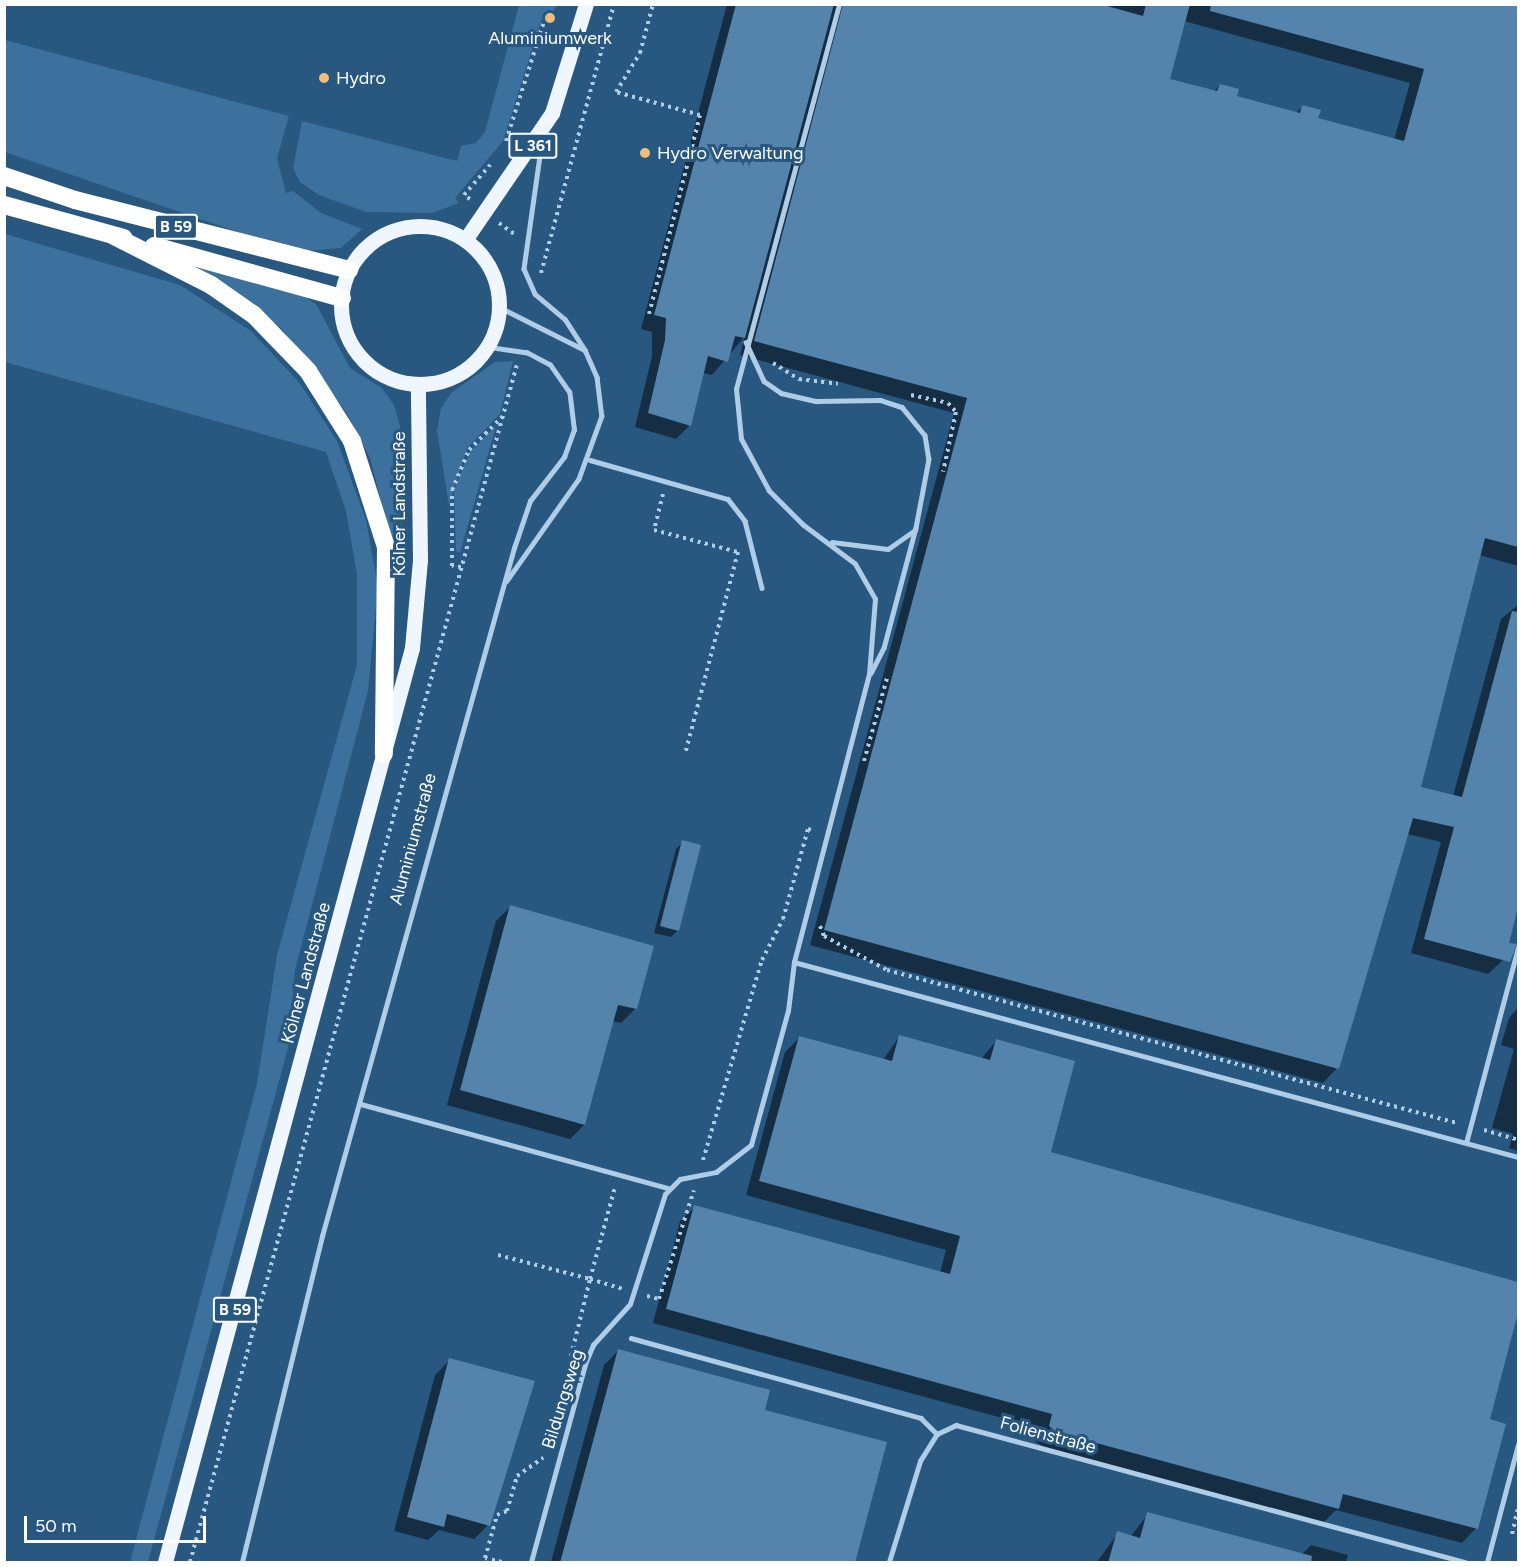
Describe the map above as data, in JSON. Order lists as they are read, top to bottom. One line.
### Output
{"streets":{"highway":["B 59"],"main road":["L 361","Kölner Landstraße"],"lane":["Aluminiumstraße","Bildungsweg","Folienstraße"]},"crossings":[["L 361","B 59"],["L 361","Kölner Landstraße"],["L 361","Aluminiumstraße"],["B 59","Kölner Landstraße"],["B 59","Aluminiumstraße"],["Kölner Landstraße","Aluminiumstraße"]],"places":["Aluminiumwerk","Hydro","Hydro Verwaltung"],"scale_bar":"50 m"}
